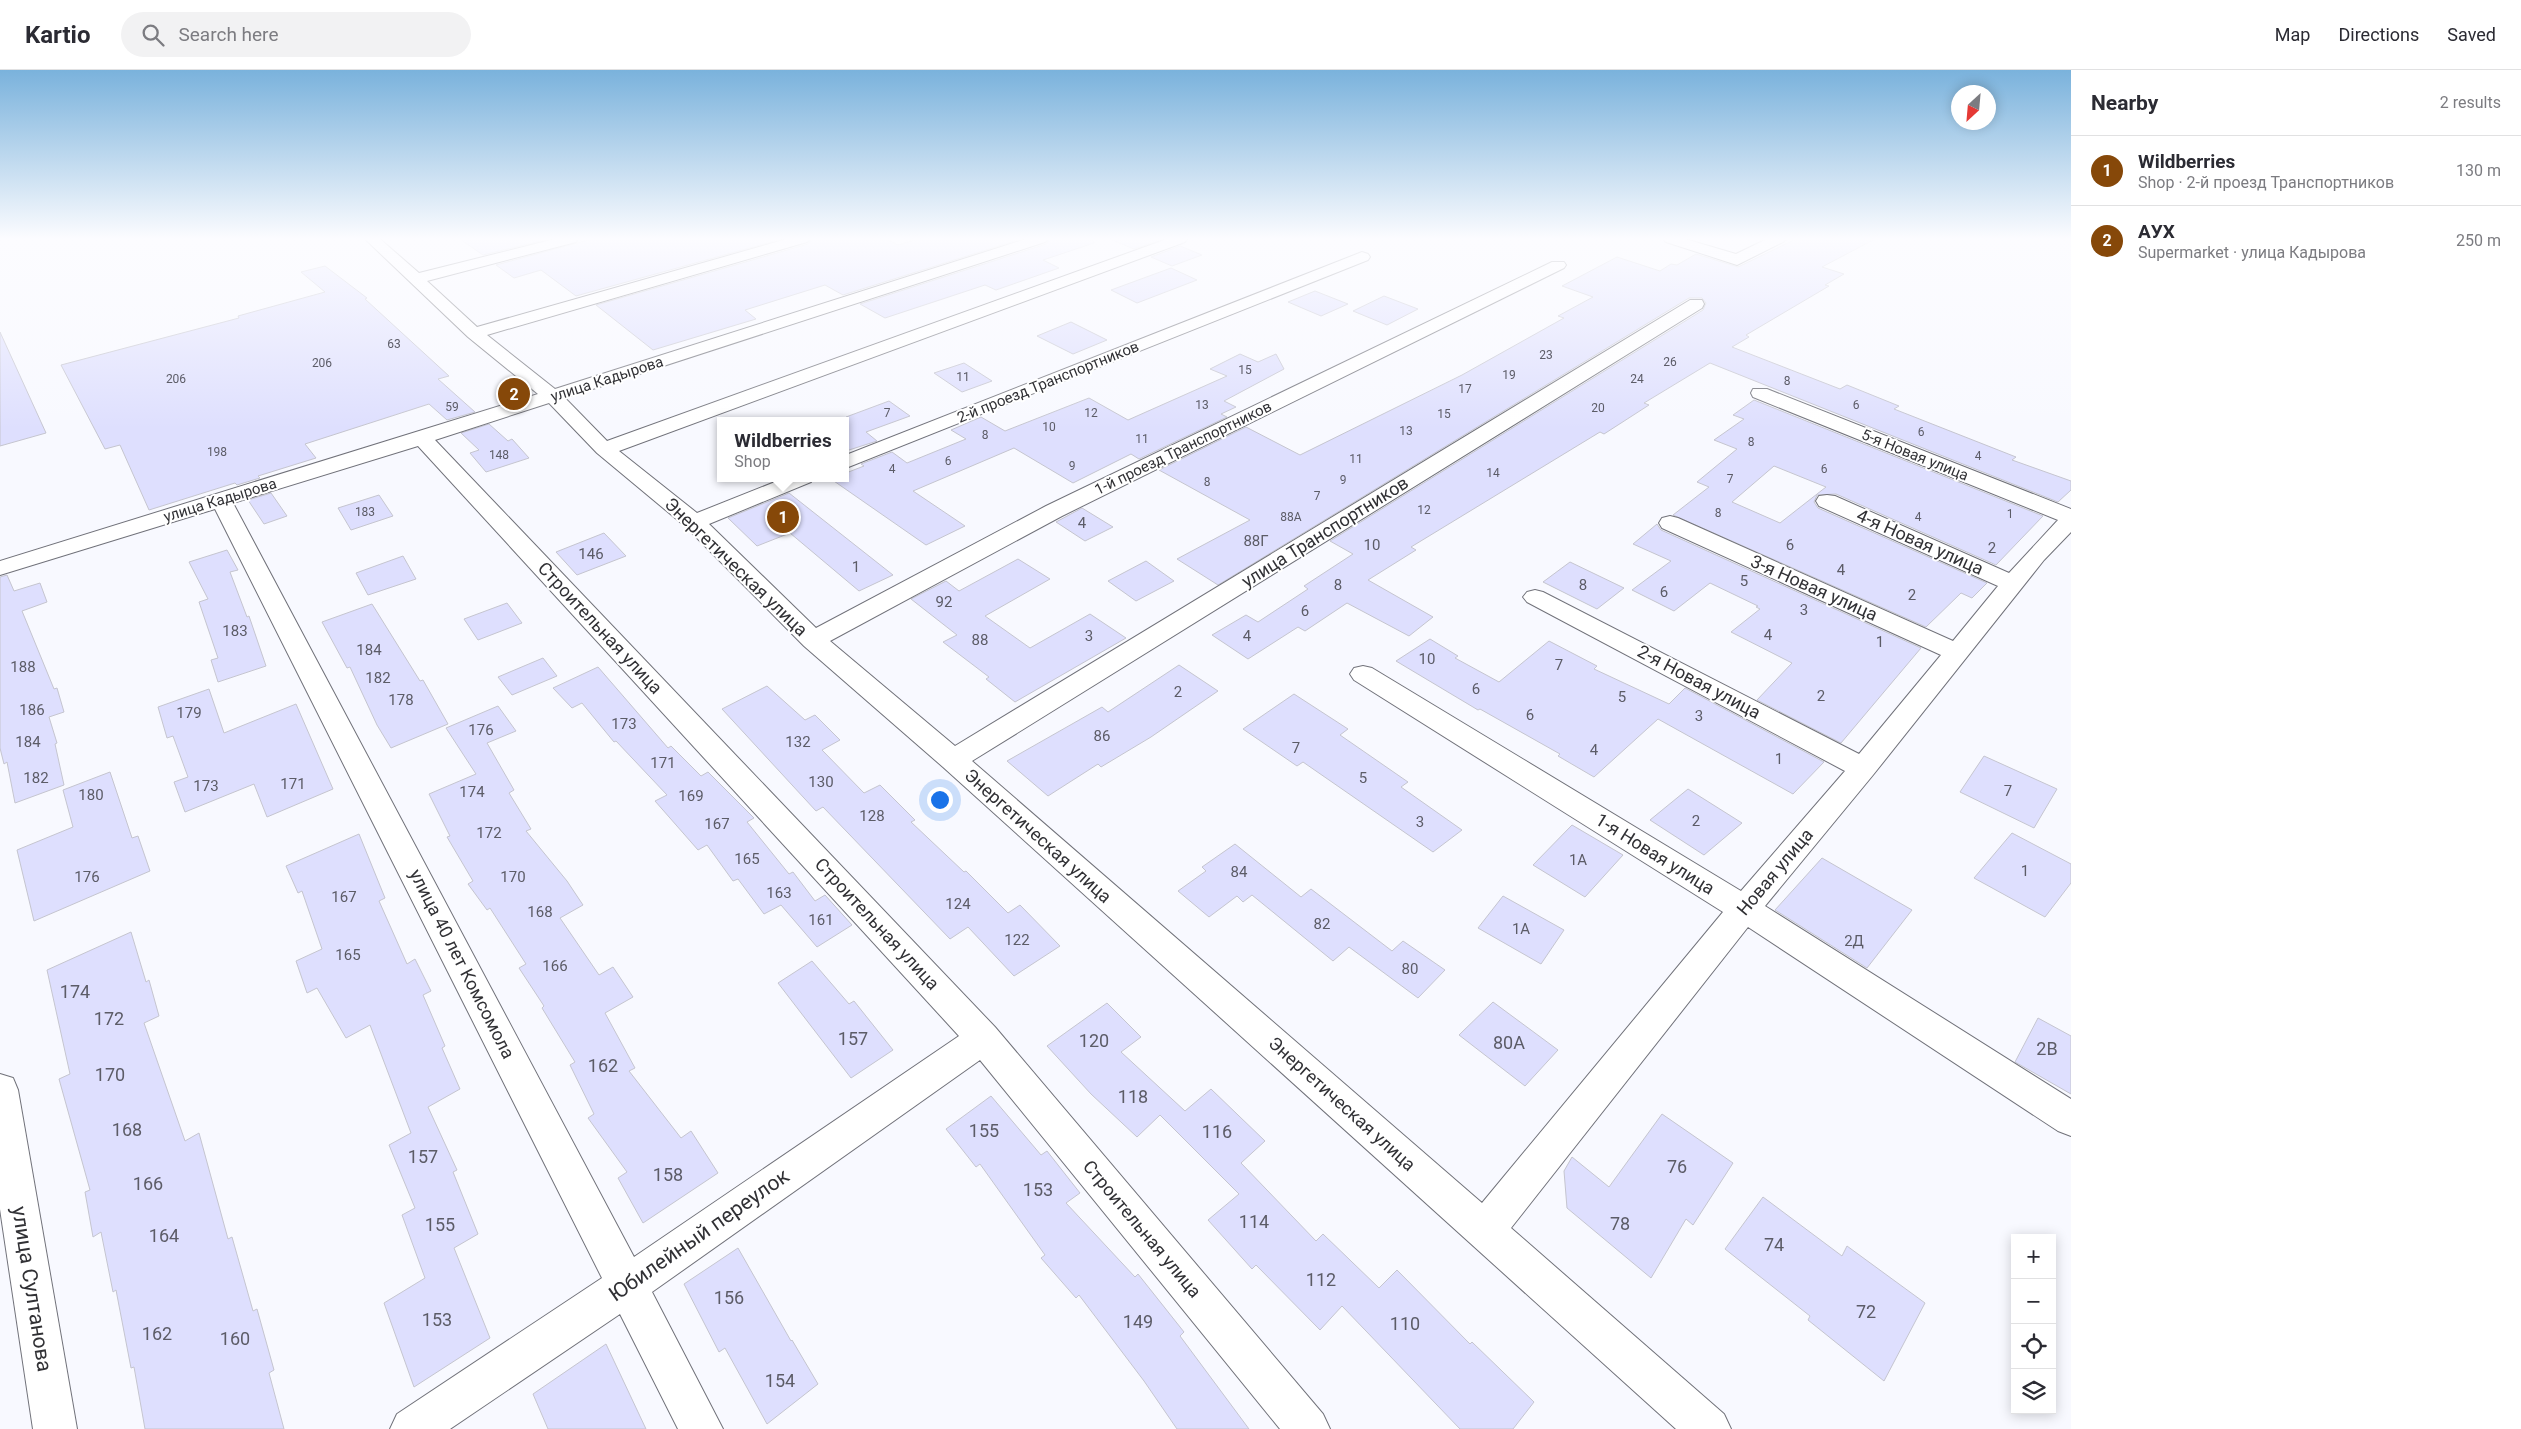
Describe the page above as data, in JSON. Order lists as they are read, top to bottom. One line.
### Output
{"streets":{"street":["улица Кадырова","2-й проезд Транспортников","1-й проезд Транспортников","5-я Новая улица","улица Транспортников","4-я Новая улица","Энергетическая улица","3-я Новая улица","Строительная улица","2-я Новая улица","1-я Новая улица","Новая улица","улица 40 лет Комсомола","Юбилейный переулок","улица Султанова"]},"crossings":[["улица Кадырова","Энергетическая улица"],["улица Кадырова","Строительная улица"],["улица Кадырова","улица 40 лет Комсомола"],["1-й проезд Транспортников","Энергетическая улица"],["5-я Новая улица","Новая улица"],["улица Транспортников","Энергетическая улица"],["4-я Новая улица","Новая улица"],["Энергетическая улица","Новая улица"],["3-я Новая улица","Новая улица"],["Строительная улица","Юбилейный переулок"],["2-я Новая улица","Новая улица"],["1-я Новая улица","Новая улица"],["улица 40 лет Комсомола","Юбилейный переулок"]],"house_numbers":["63","23","26","206","15","19","11","206","24","8","17","13","6","59","20","7","12","15","10","13","6","8","11","8","198","148","4","11","6","9","4","6","14","7","9","8","7","12","183","8","1","88А","4","4","88Г","10","6","2","146","1","4","5","8","8","6","2","92","3","6","183","4","3","4","88","1","184","10","7","188","182","6","2","2","5","178","186","179","6","3","173","176","86","184","132","7","4","1","171","182","5","130","171","173","7","174","180","169","128","2","3","167","172","165","1А","1","84","176","170","163","167","124","168","161","82","1А","122","2Д","165","166","80","174","172","157","120","80А","2В","162","170","118","168","155","116","157","76","158","166","153","114","78","155","164","74","112","156","72","153","149","110","162","160","154"],"north":"bottom left","page":{"header":"Kartio","search":"Search here","nav":["Map","Directions","Saved"],"heading":["Nearby","2 results"],"list":[{"mark":"1","name":"Wildberries","note":"Shop · 2-й проезд Транспортников","value":"130 m"},{"mark":"2","name":"АУХ","note":"Supermarket · улица Кадырова","value":"250 m"}],"pins":["2","1"],"popup":["Wildberries","Shop"],"map_buttons":["+","−"]}}
